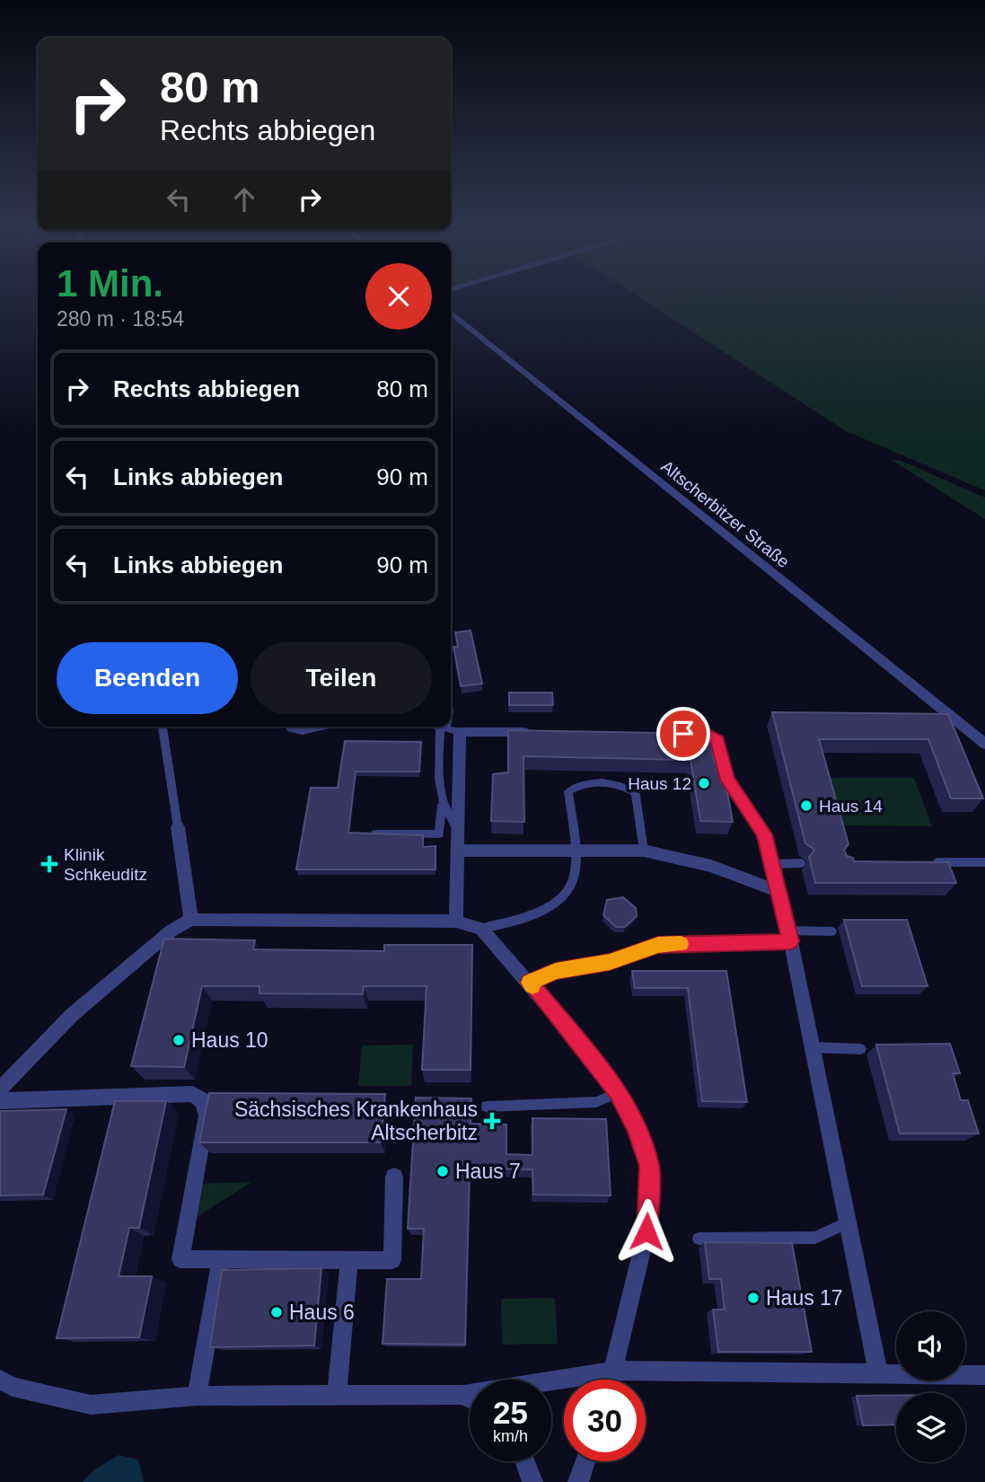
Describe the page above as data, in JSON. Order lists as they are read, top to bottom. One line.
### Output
{"streets":{"street":["Altscherbitzer Straße"]},"places":{"other":["Haus 12","Haus 14","Haus 10","Haus 7","Haus 17","Haus 6"],"health":["Klinik Schkeuditz","Sächsisches Krankenhaus Altscherbitz"]},"page":{"turn":["80 m","Rechts abbiegen"],"heading":["1 Min.","280 m · 18:54"],"list":[{"name":"Rechts abbiegen","value":"80 m"},{"name":"Links abbiegen","value":"90 m"},{"name":"Links abbiegen","value":"90 m"}],"buttons":["Beenden","Teilen"],"speed":"25 km/h","limit":"30"}}
